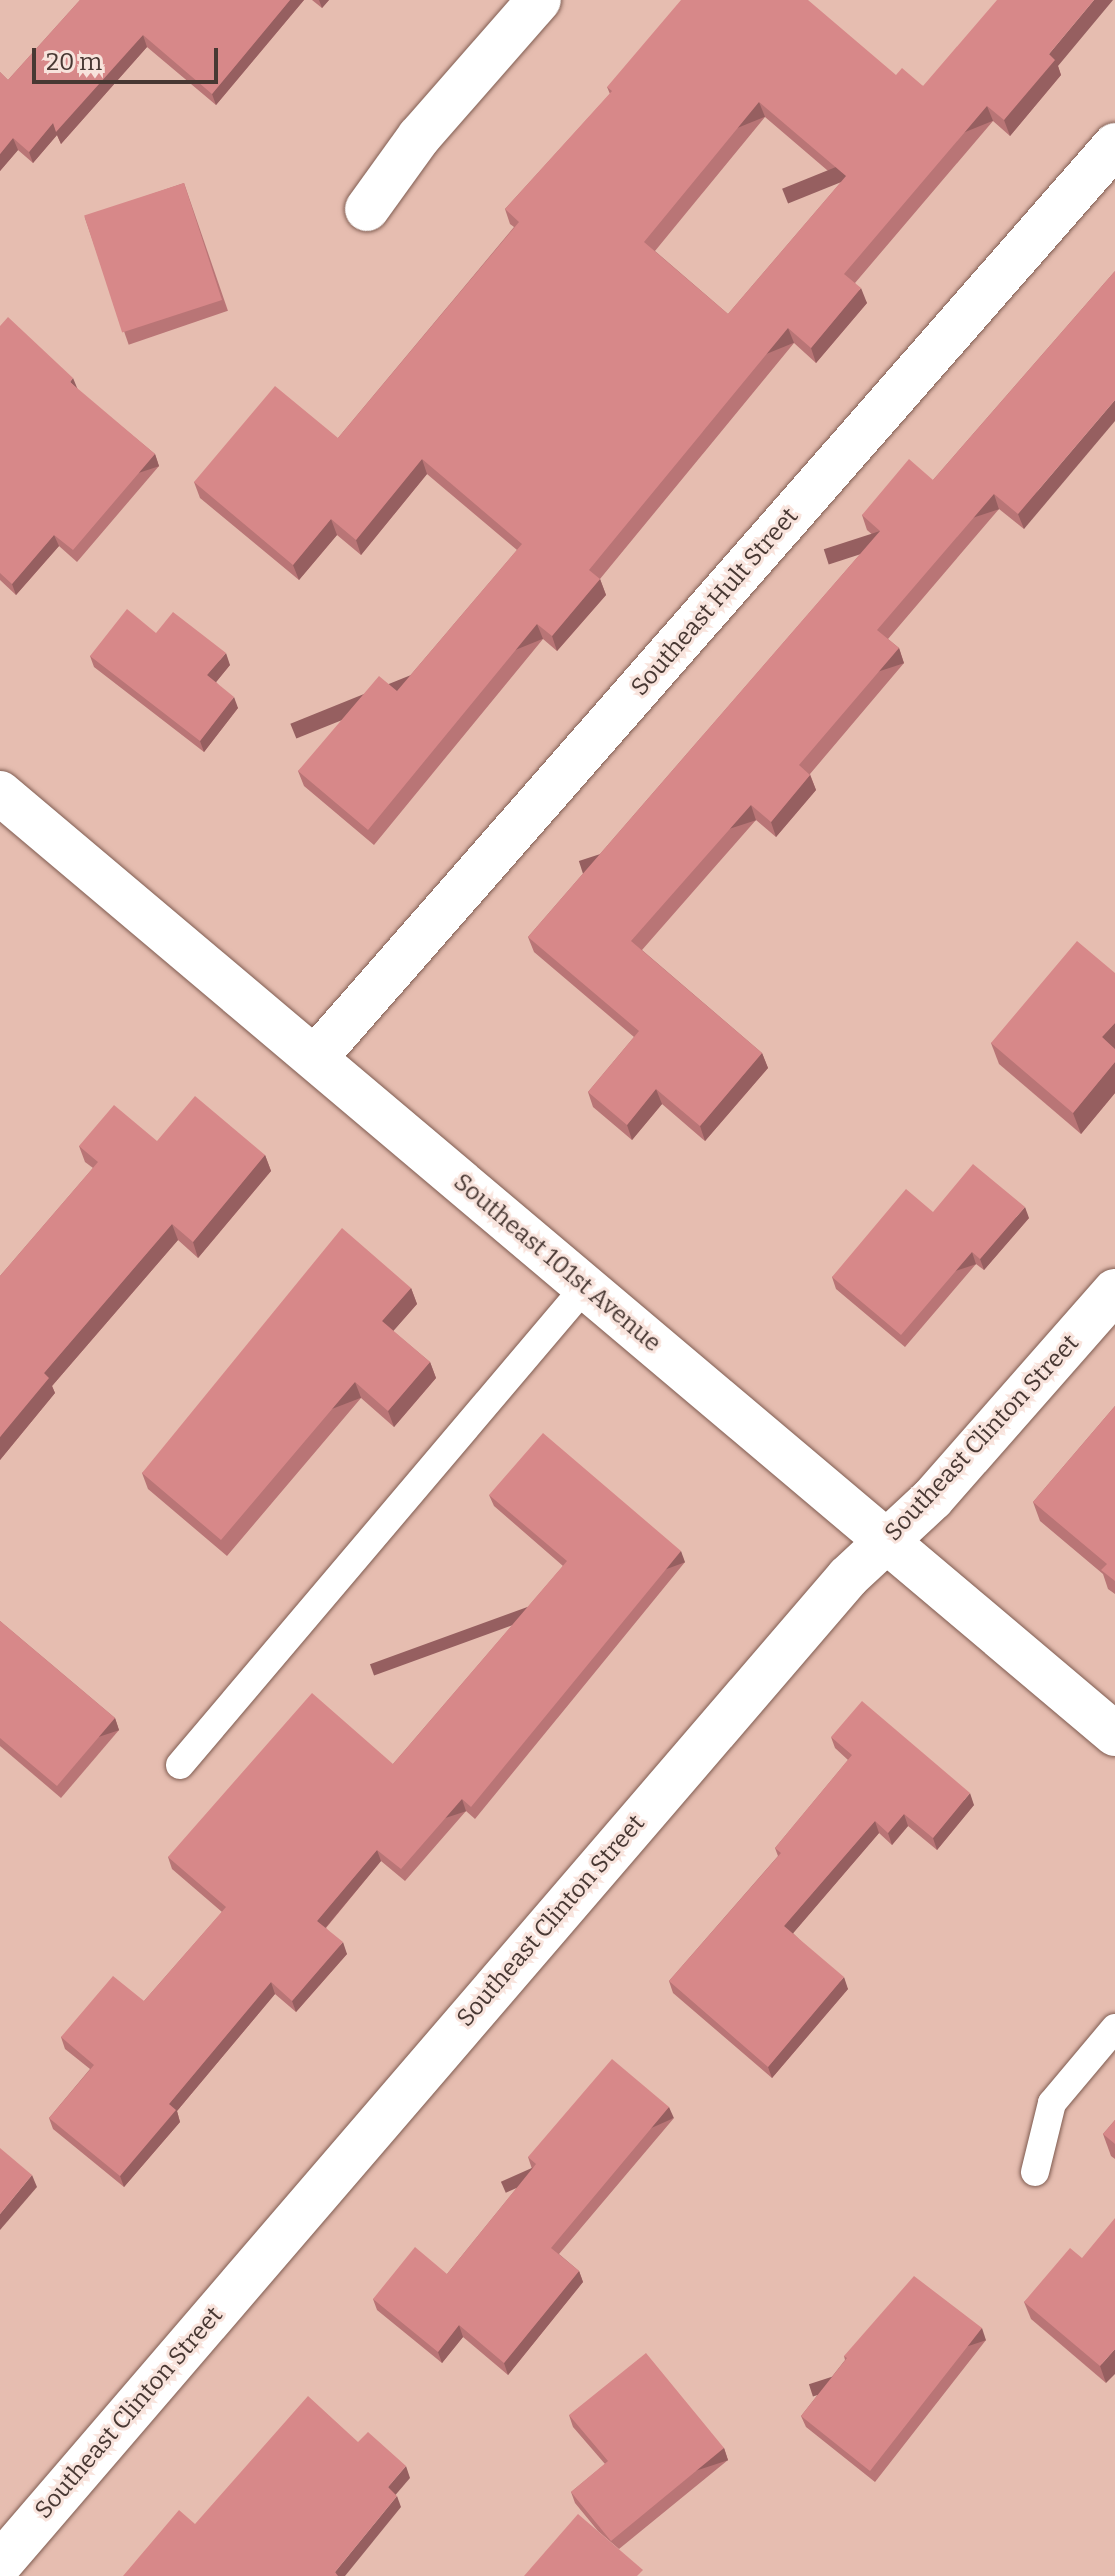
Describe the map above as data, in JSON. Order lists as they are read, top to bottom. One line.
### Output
{"streets":{"street":["Southeast Hult Street","Southeast 101st Avenue","Southeast Clinton Street"]},"crossings":[["Southeast Hult Street","Southeast 101st Avenue"],["Southeast 101st Avenue","Southeast Clinton Street"]],"scale_bar":"20 m"}
